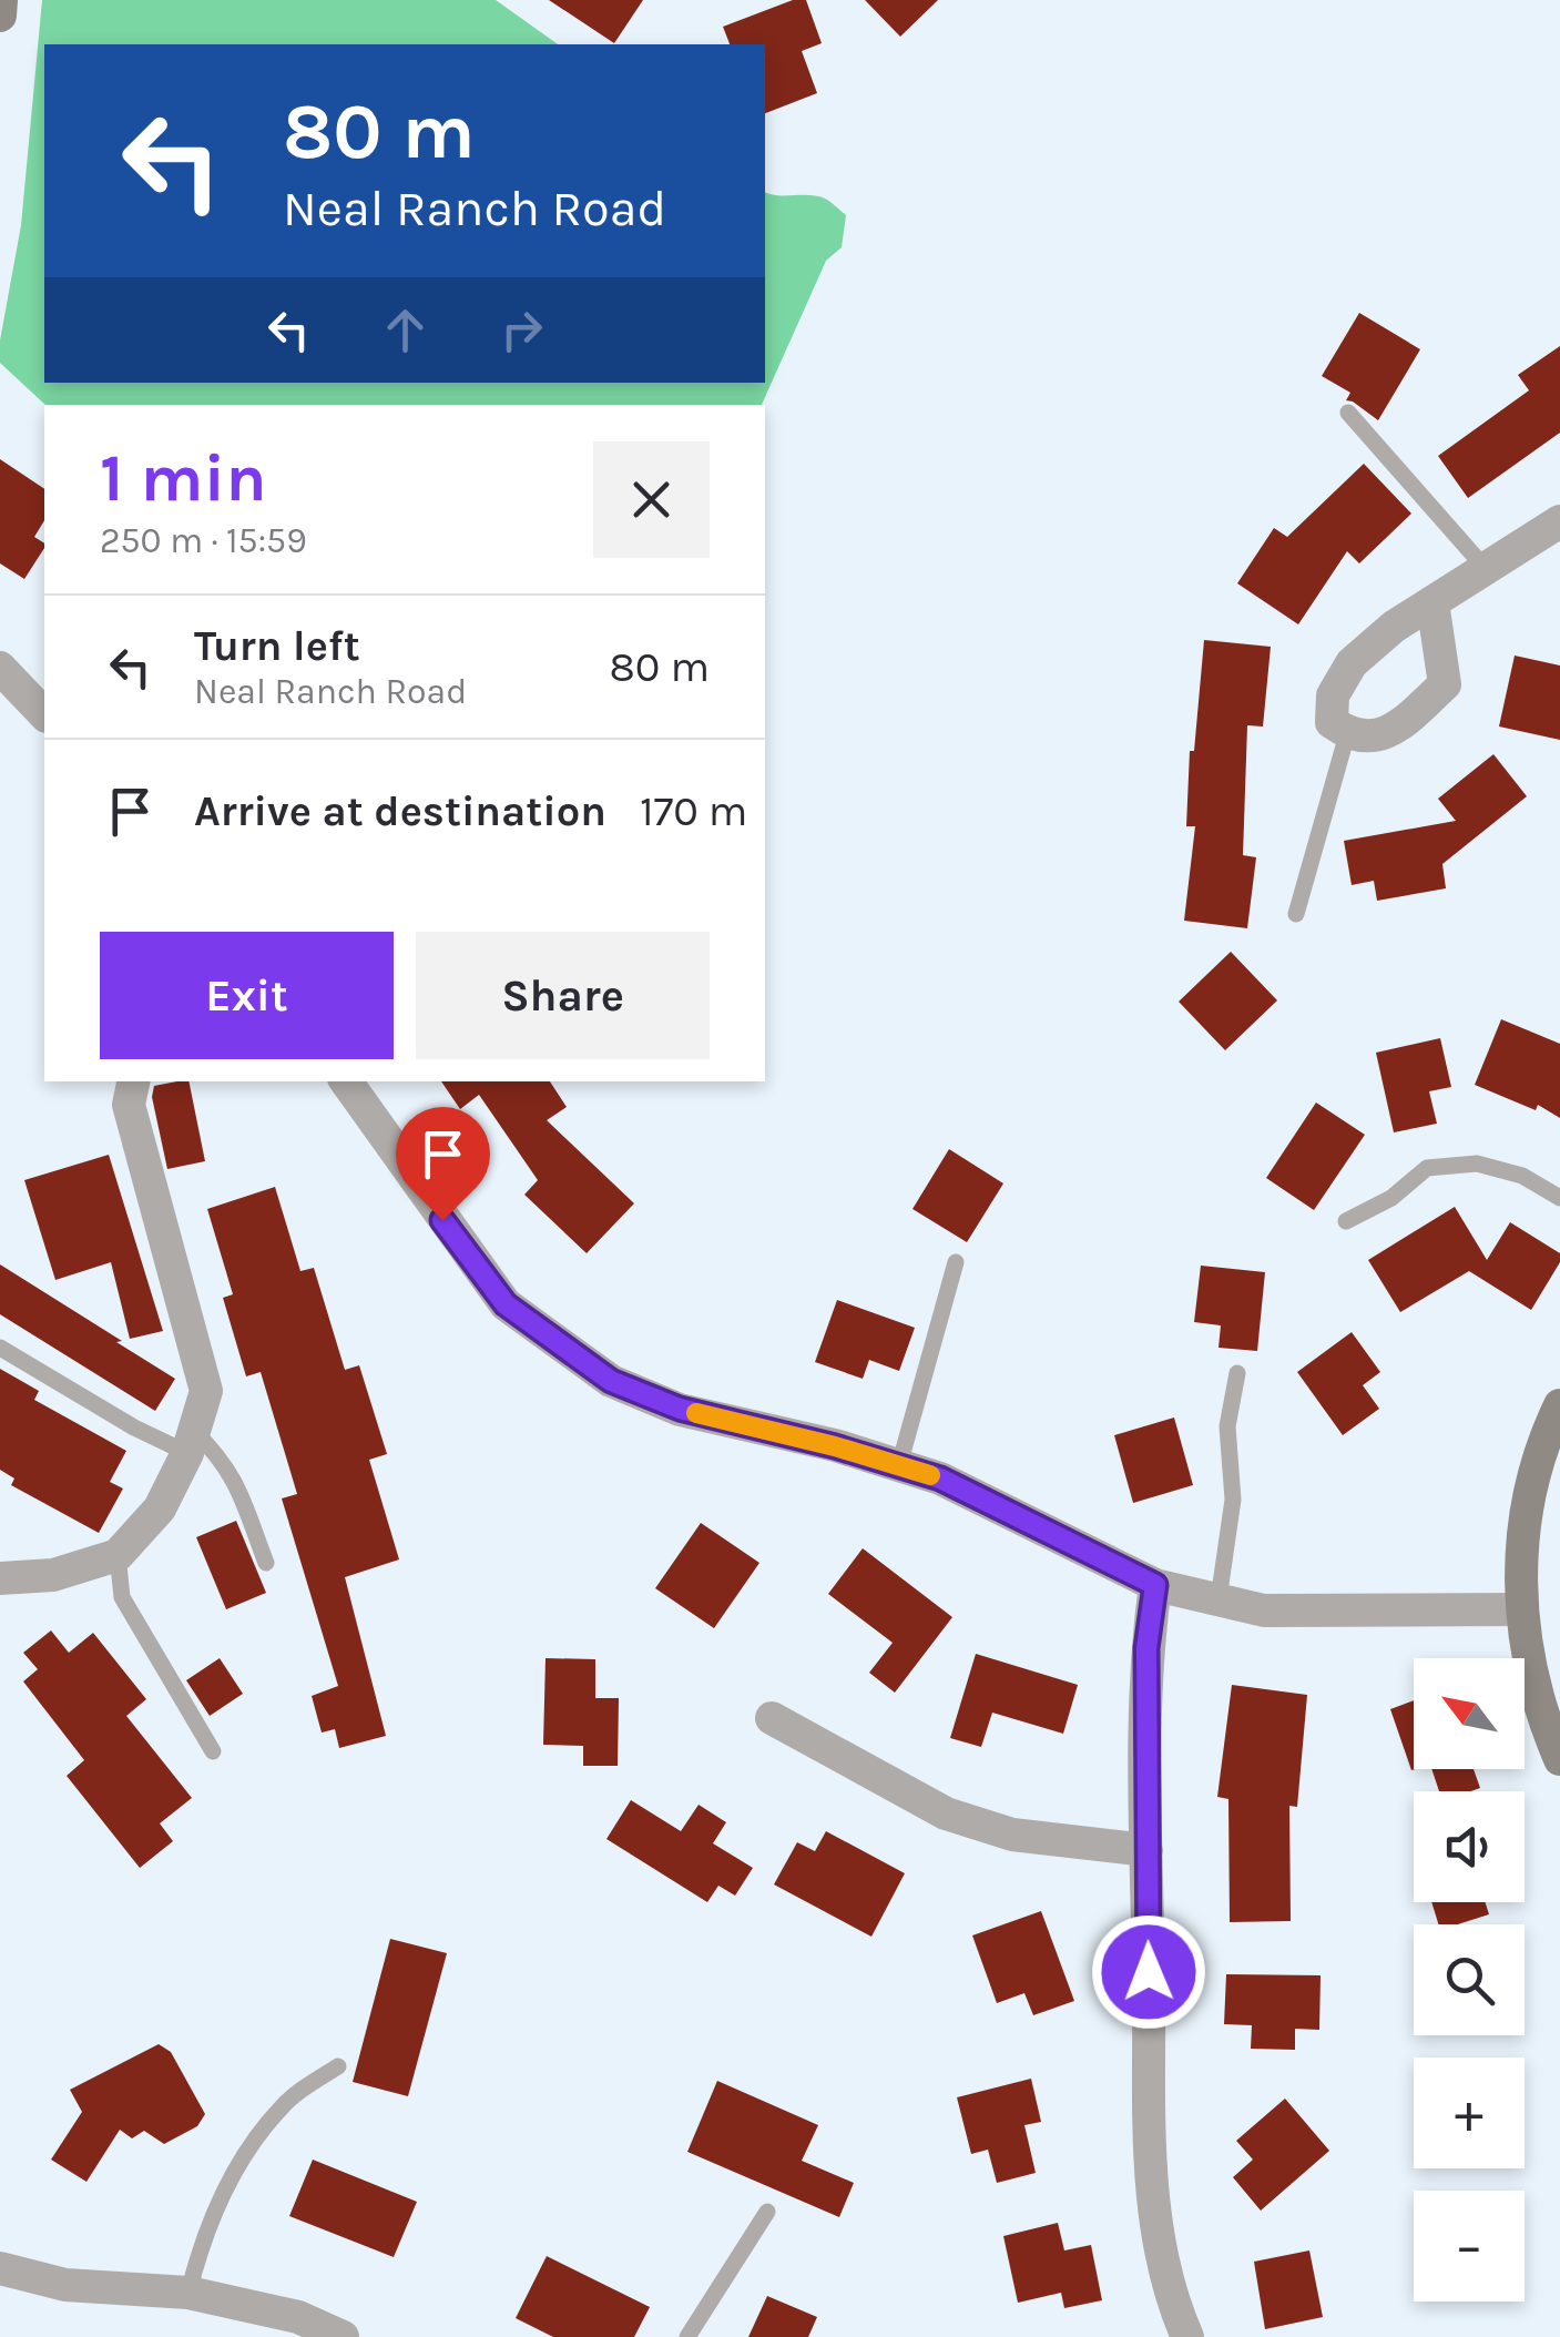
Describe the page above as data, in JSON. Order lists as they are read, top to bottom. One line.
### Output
{"north":"top left","page":{"turn":["80 m","Neal Ranch Road"],"heading":["1 min","250 m · 15:59"],"list":[{"name":"Turn left","note":"Neal Ranch Road","value":"80 m"},{"name":"Arrive at destination","value":"170 m"}],"buttons":["Exit","Share"],"map_buttons":["+","−"]}}
